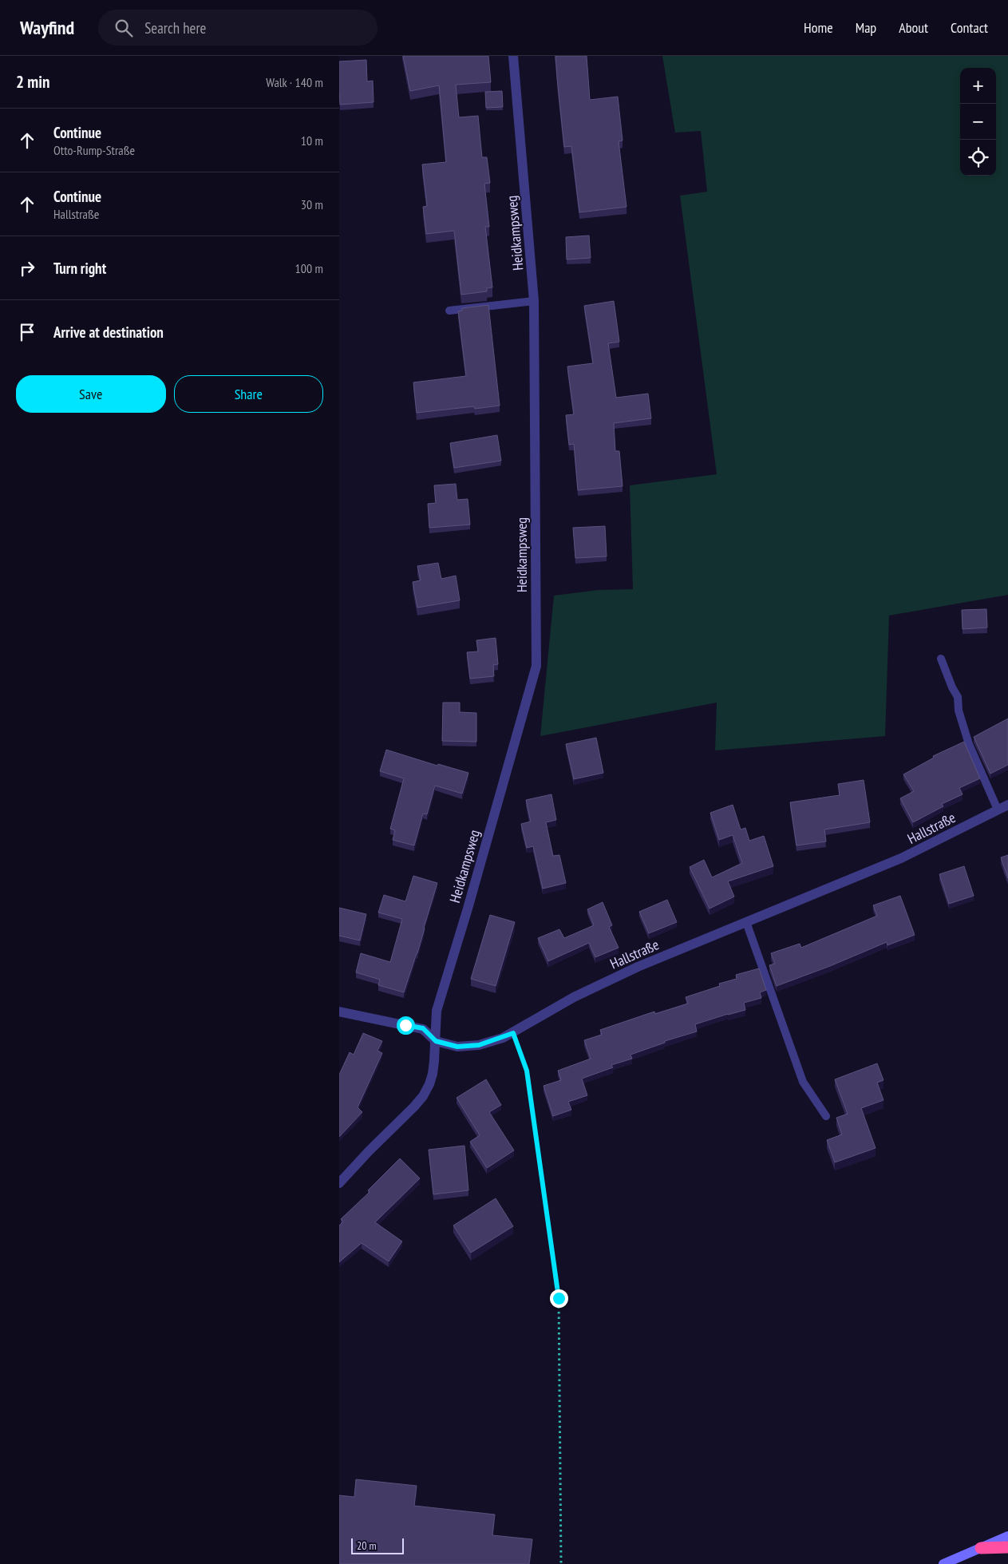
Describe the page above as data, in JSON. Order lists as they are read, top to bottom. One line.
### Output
{"streets":{"street":["Heidkampsweg","Hallstraße"]},"crossings":[["Heidkampsweg","Hallstraße"]],"scale_bar":"20 m","page":{"header":"Wayfind","search":"Search here","nav":["Home","Map","About","Contact"],"heading":["2 min","Walk · 140 m"],"map_buttons":["+","−"],"list":[["Continue","Otto-Rump-Straße","10 m"],["Continue","Hallstraße","30 m"],["Turn right","100 m"],"Arrive at destination"],"buttons":["Save","Share"],"scale":"20 m"}}
